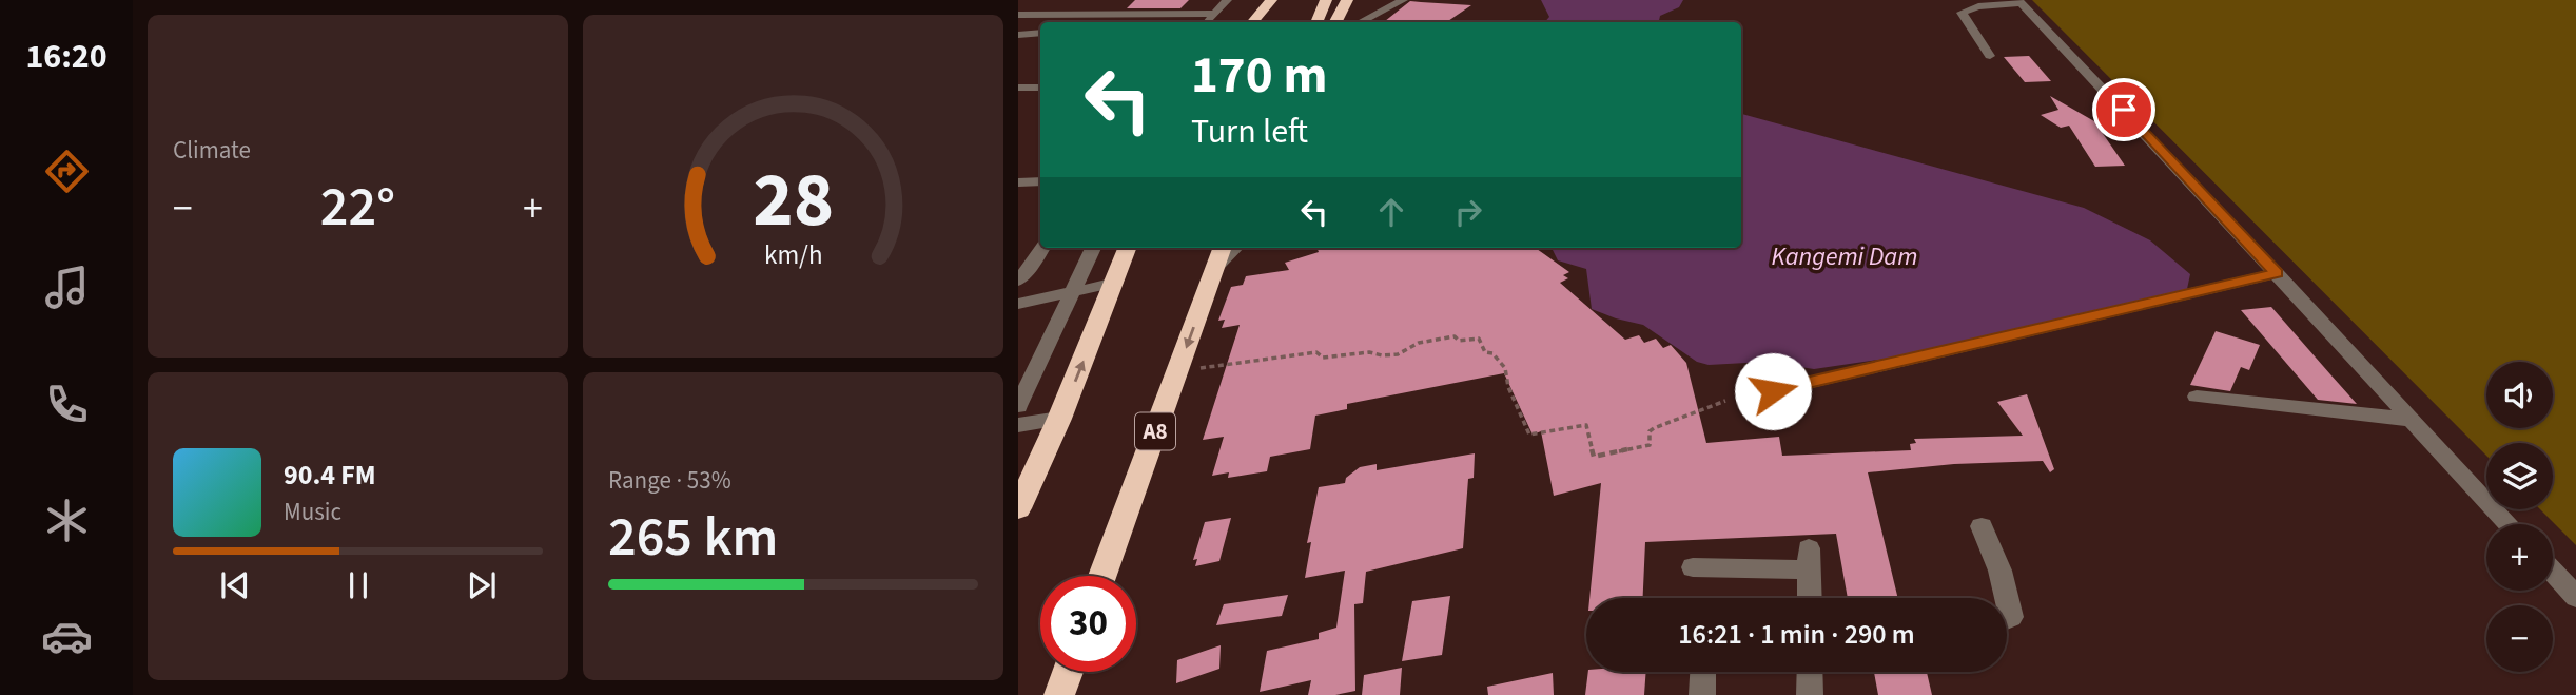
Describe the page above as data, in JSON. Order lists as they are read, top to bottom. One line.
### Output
{"streets":{"highway":["A8"]},"water":["Kangemi Dam"],"page":{"tabs":"16:20","tile":["Climate",["Range · 53%","265 km"]],"turn":["170 m","Turn left"],"heat":["−","22°","+"],"map_buttons":["+","−"],"song":["90.4 FM","Music"],"limit":"30","trip":"16:21 · 1 min · 290 m","gauge":["28","km/h"]}}
